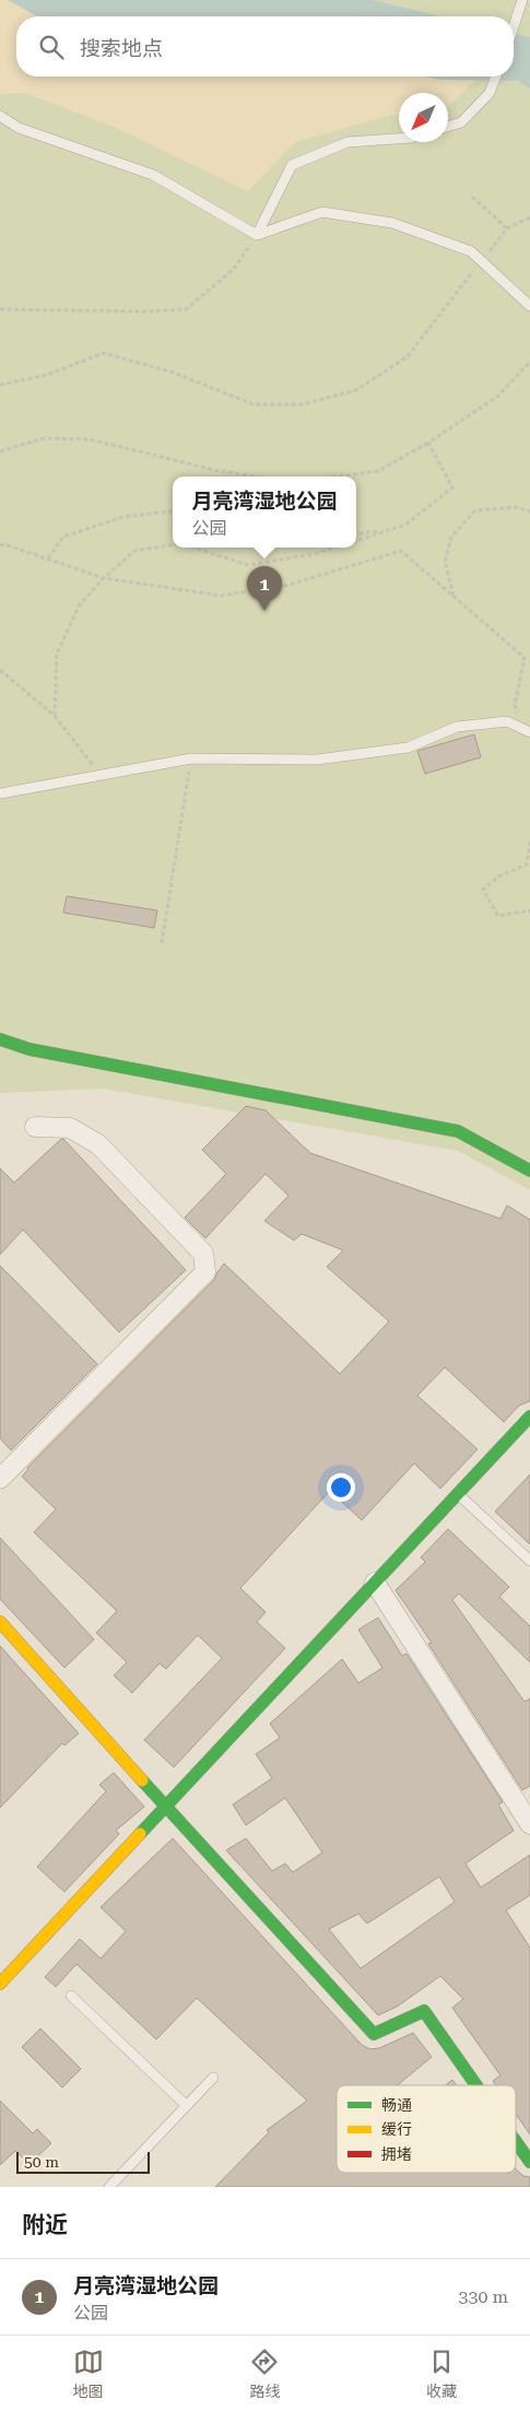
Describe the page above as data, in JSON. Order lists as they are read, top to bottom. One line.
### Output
{"legend":["畅通","缓行","拥堵"],"scale_bar":"50 m","north":"bottom left","page":{"search":"搜索地点","popup":["月亮湾湿地公园","公园"],"pins":"1","scale":"50 m","heading":"附近","list":[{"mark":"1","name":"月亮湾湿地公园","note":"公园","value":"330 m"}],"nav":["地图","路线","收藏"]}}
